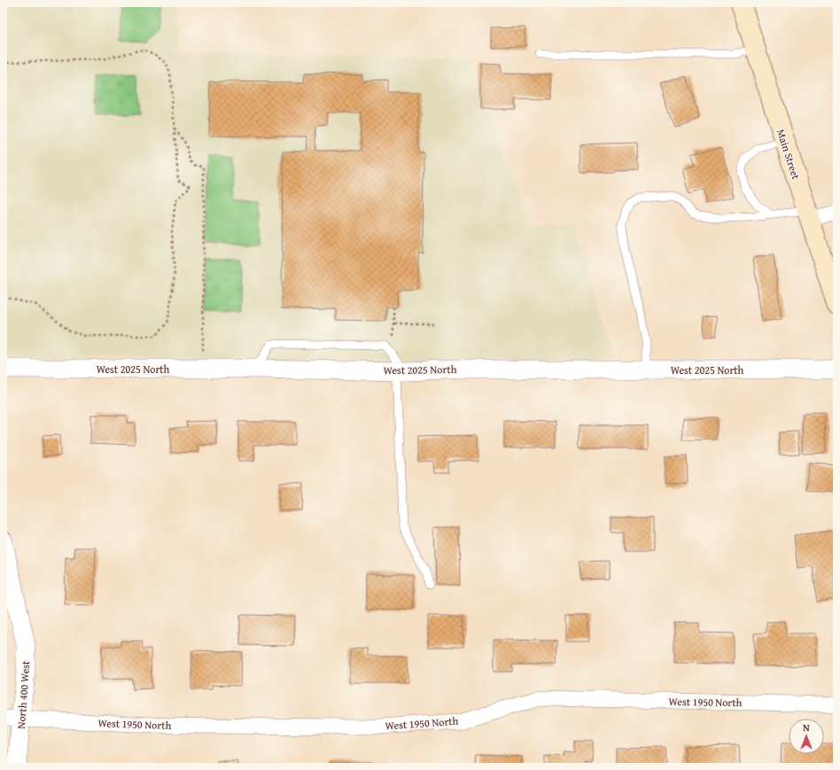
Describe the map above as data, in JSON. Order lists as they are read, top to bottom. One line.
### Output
{"streets":{"main road":["Main Street"],"street":["West 2025 North","North 400 West","West 1950 North"]},"crossings":[["North 400 West","West 1950 North"]],"north":"top"}
